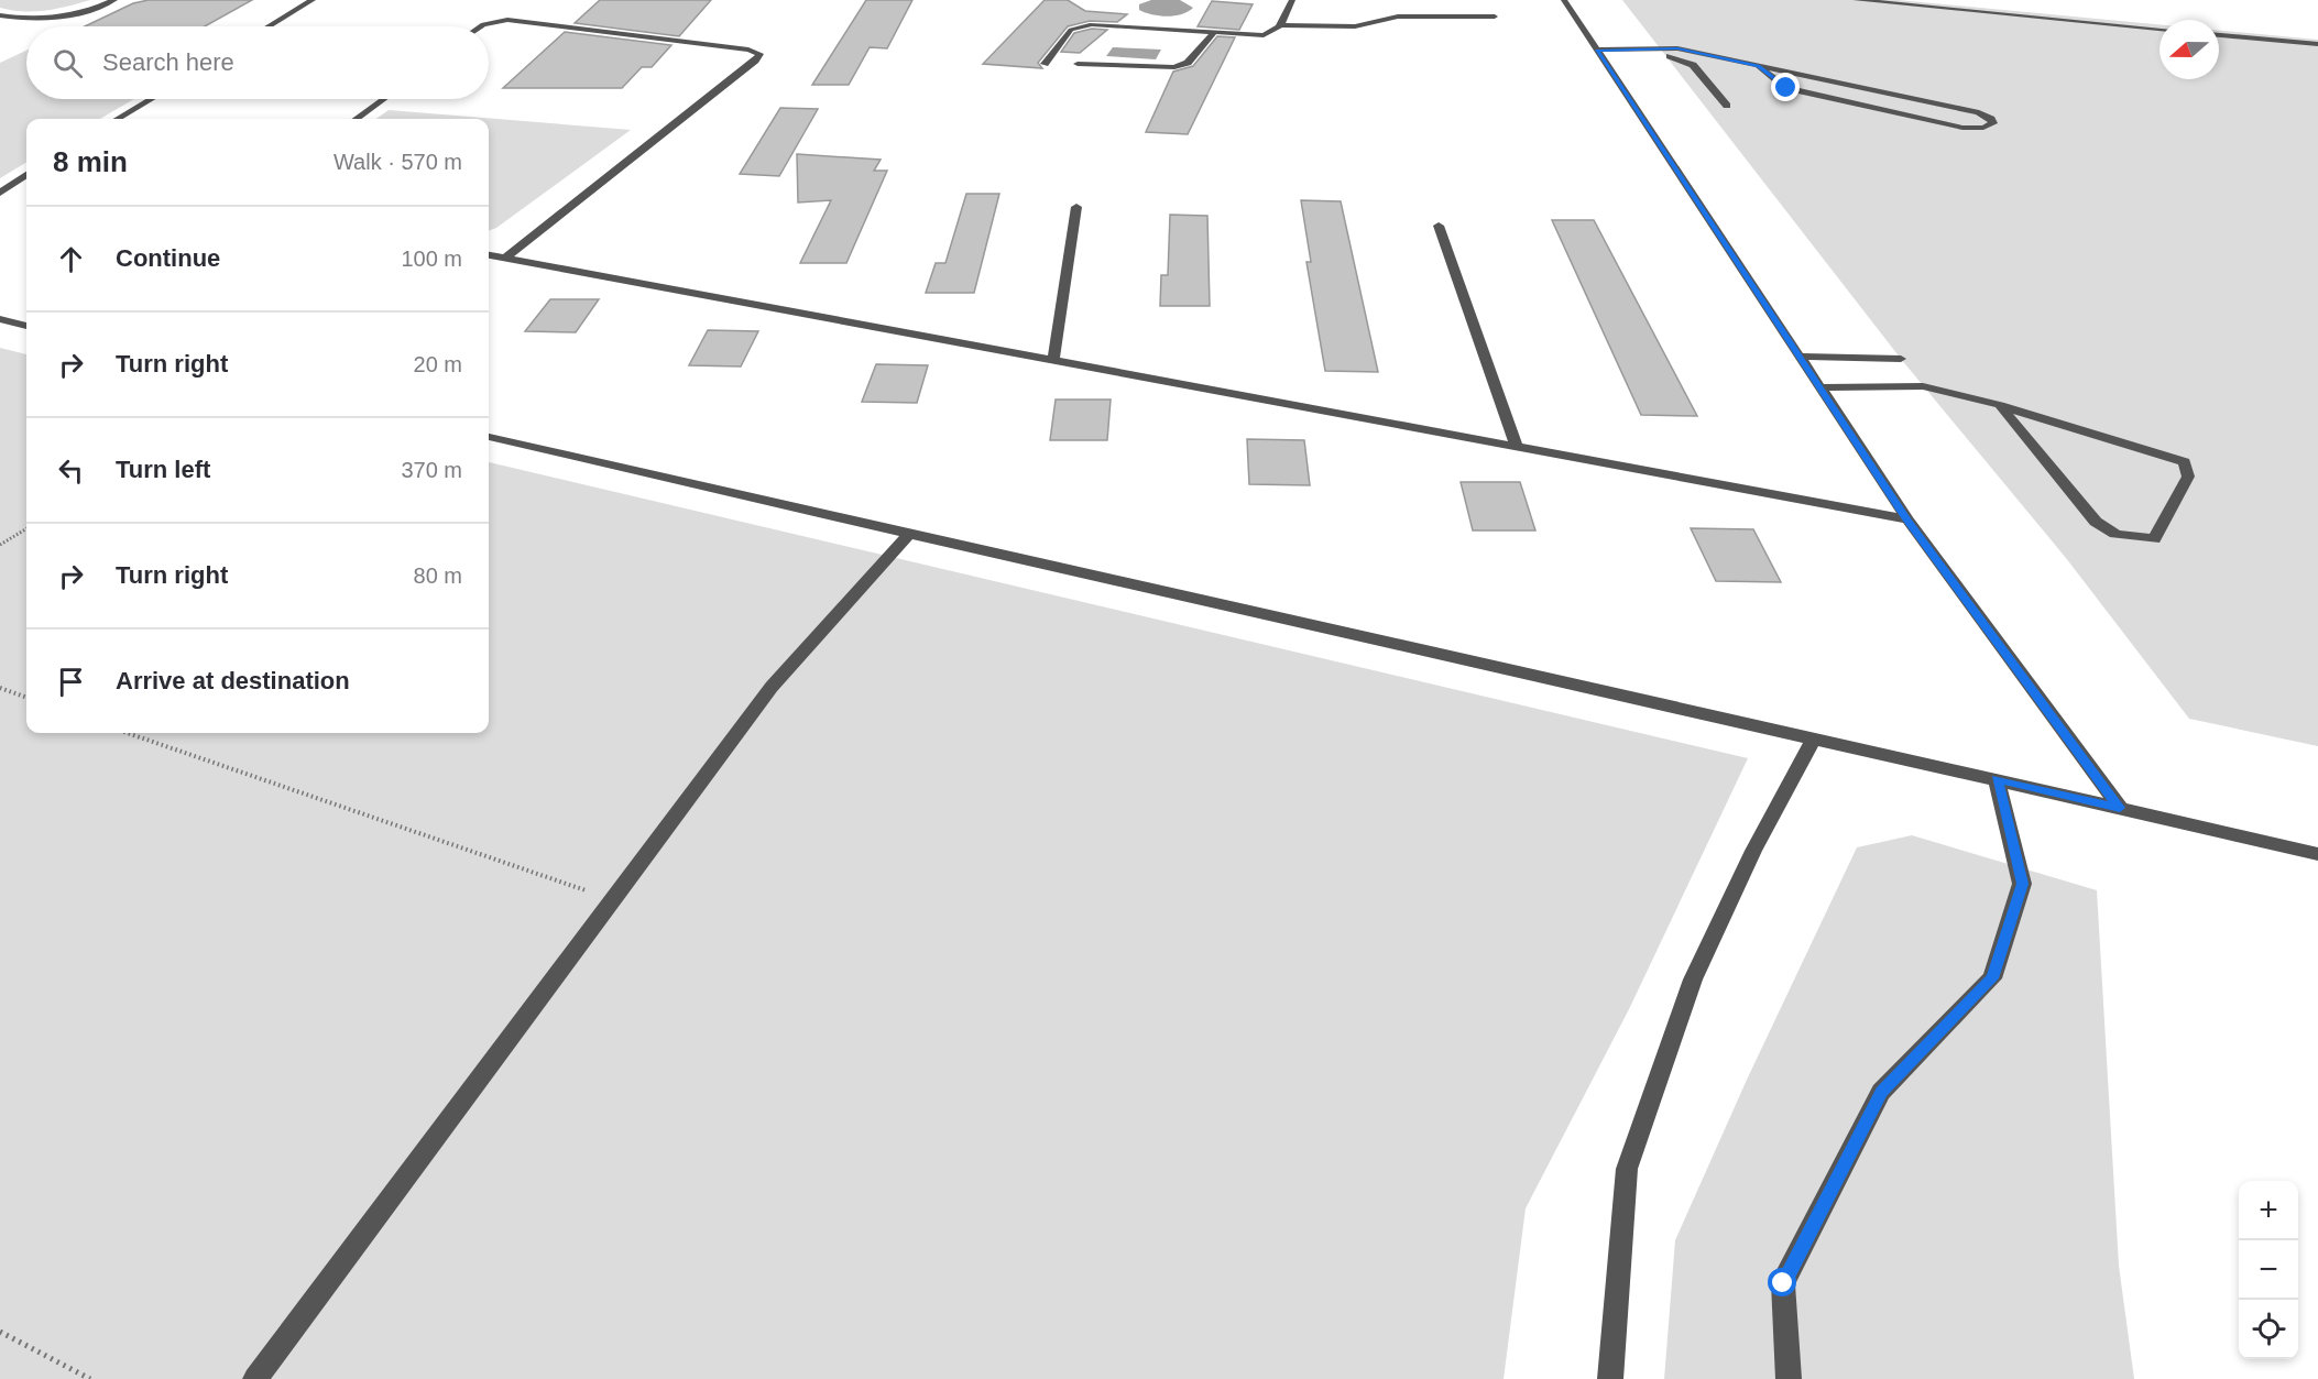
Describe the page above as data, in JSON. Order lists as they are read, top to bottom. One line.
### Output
{"north":"left","page":{"search":"Search here","heading":["8 min","Walk · 570 m"],"list":[["Continue","100 m"],["Turn right","20 m"],["Turn left","370 m"],["Turn right","80 m"],"Arrive at destination"],"map_buttons":["+","−"]}}
